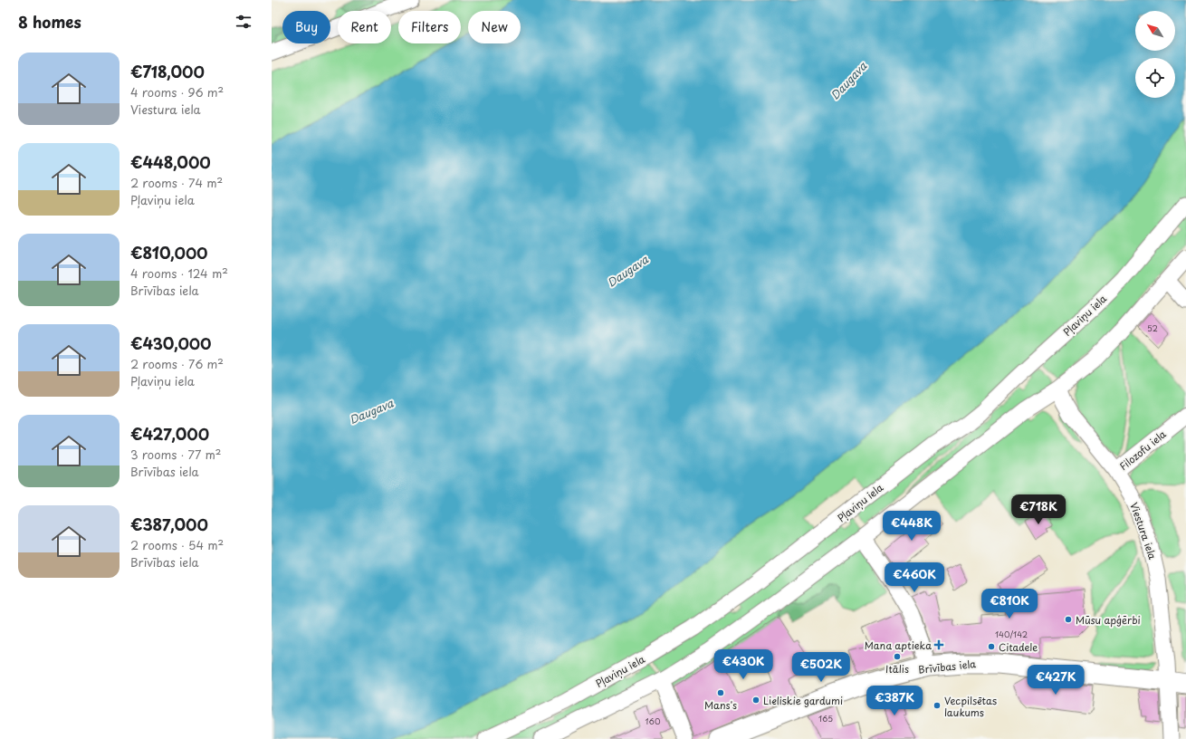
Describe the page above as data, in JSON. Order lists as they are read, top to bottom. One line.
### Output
{"streets":{"main road":["Brīvības iela"],"street":["Pļaviņu iela","Filozofu iela","Viestura iela"]},"crossings":[["Filozofu iela","Viestura iela"],["Viestura iela","Brīvības iela"]],"water":["Daugava"],"places":{"other":["Mūsu apģērbi","Citadele","Itālis","Mans's","Lieliskie gardumi","Vecpilsētas laukums"],"health":["Mana aptieka"]},"house_numbers":["52","140/142","165","160"],"north":"top left","page":{"heading":"8 homes","chip":["Buy","Rent","Filters","New"],"list":[{"name":"€718,000","note":"4 rooms · 96 m² · Viestura iela"},{"name":"€448,000","note":"2 rooms · 74 m² · Pļaviņu iela"},{"name":"€810,000","note":"4 rooms · 124 m² · Brīvības iela"},{"name":"€430,000","note":"2 rooms · 76 m² · Pļaviņu iela"},{"name":"€427,000","note":"3 rooms · 77 m² · Brīvības iela"},{"name":"€387,000","note":"2 rooms · 54 m² · Brīvības iela"}],"price":["€718K","€448K","€460K","€810K","€430K","€502K","€427K","€387K"]}}
